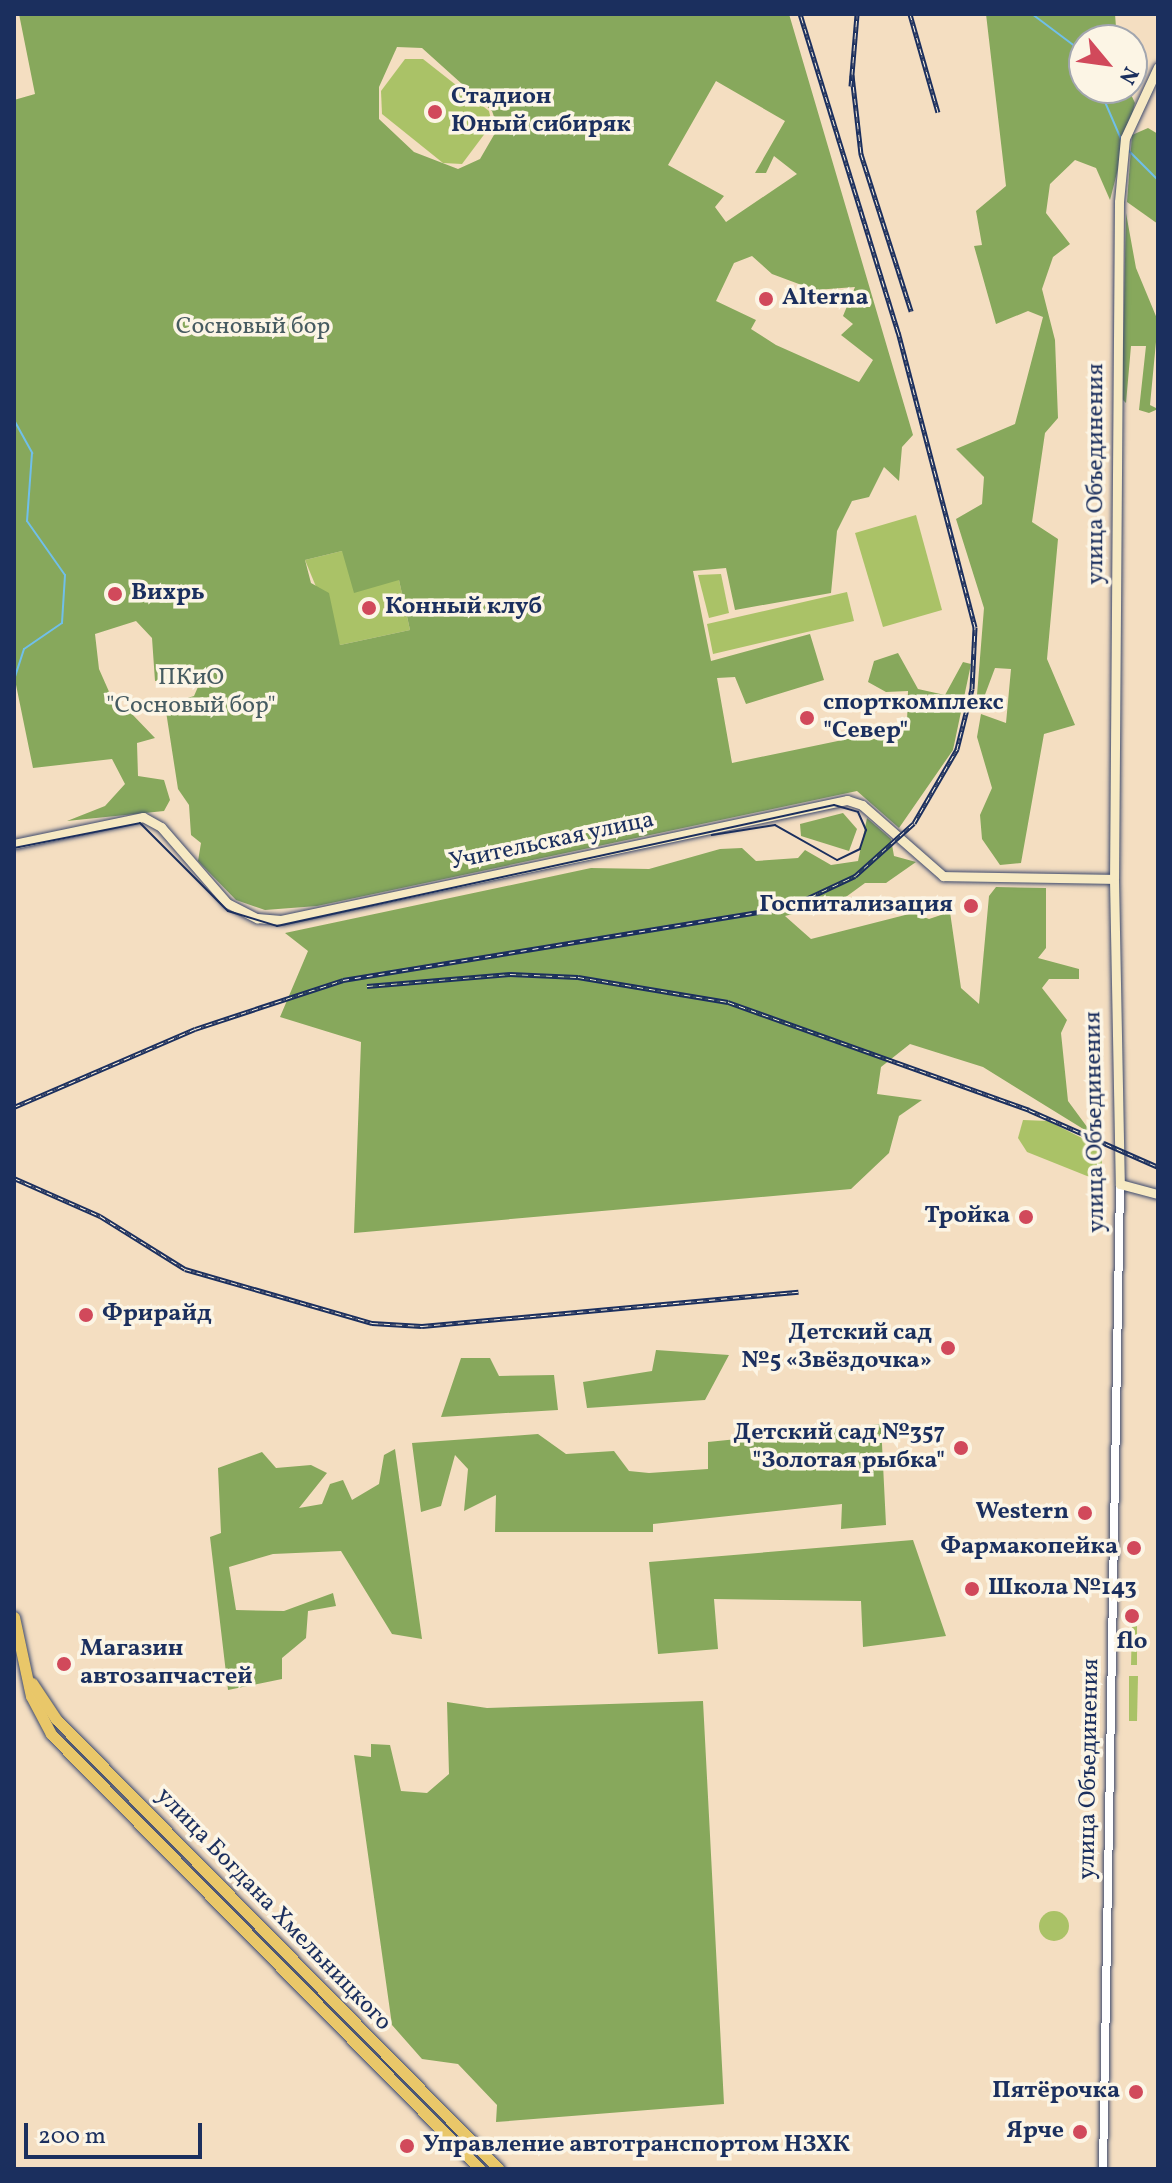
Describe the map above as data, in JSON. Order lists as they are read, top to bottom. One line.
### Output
{"streets":{"highway":["улица Богдана Хмельницкого"],"main road":["улица Объединения","Учительская улица"]},"crossings":[["улица Объединения","Учительская улица"]],"parks":["Сосновый бор","ПКиО \"Сосновый бор\""],"places":["Стадион Юный сибиряк","Alterna","Вихрь","Конный клуб","спорткомплекс \"Север\"","Госпитализация","Тройка","Фрирайд","Детский сад №5 «Звёздочка»","Детский сад №357 \"Золотая рыбка\"","Western","Фармакопейка","Школа №143","flo","Магазин автозапчастей","Пятёрочка","Ярче","Управление автотранспортом НЗХК"],"scale_bar":"200 m","north":"bottom right"}
